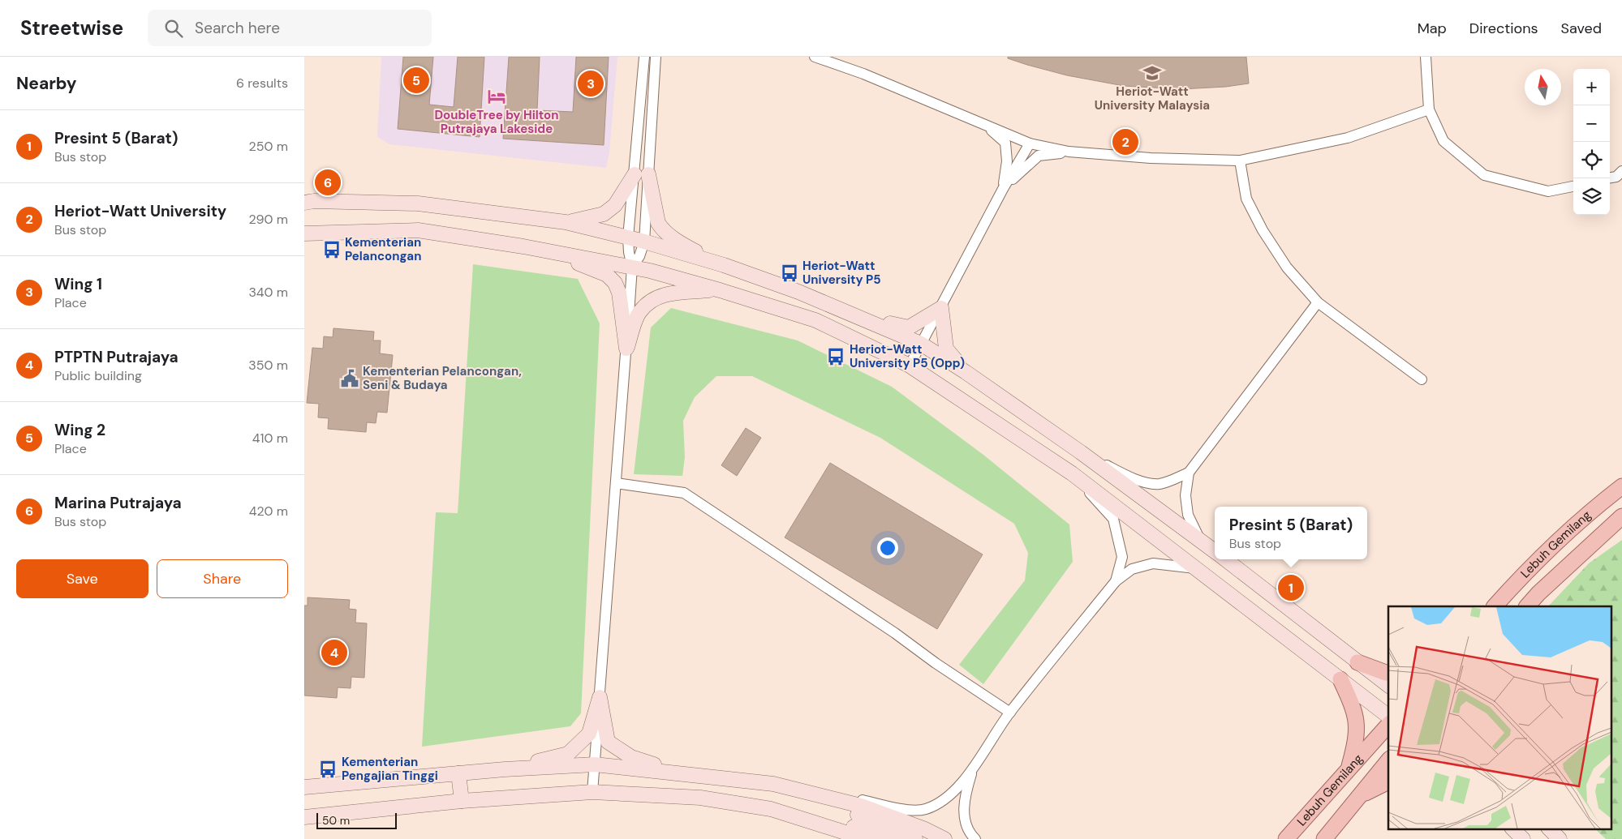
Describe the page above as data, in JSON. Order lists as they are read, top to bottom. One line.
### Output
{"streets":{"main road":["Lebuh Gemilang"]},"places":{"school or university":["Heriot-Watt University Malaysia"],"hotel":["DoubleTree by Hilton Putrajaya Lakeside"],"bus stop":["Kementerian Pelancongan","Heriot-Watt University P5","Heriot-Watt University P5 (Opp)","Kementerian Pengajian Tinggi"],"public building":["Kementerian Pelancongan, Seni & Budaya"]},"scale_bar":"50 m","north":"top","page":{"header":"Streetwise","search":"Search here","nav":["Map","Directions","Saved"],"heading":["Nearby","6 results"],"pins":["5","3","2","6","1","4"],"map_buttons":["+","−"],"list":[{"mark":"1","name":"Presint 5 (Barat)","note":"Bus stop","value":"250 m"},{"mark":"2","name":"Heriot-Watt University","note":"Bus stop","value":"290 m"},{"mark":"3","name":"Wing 1","note":"Place","value":"340 m"},{"mark":"4","name":"PTPTN Putrajaya","note":"Public building","value":"350 m"},{"mark":"5","name":"Wing 2","note":"Place","value":"410 m"},{"mark":"6","name":"Marina Putrajaya","note":"Bus stop","value":"420 m"}],"popup":["Presint 5 (Barat)","Bus stop"],"buttons":["Save","Share"],"scale":"50 m"}}
